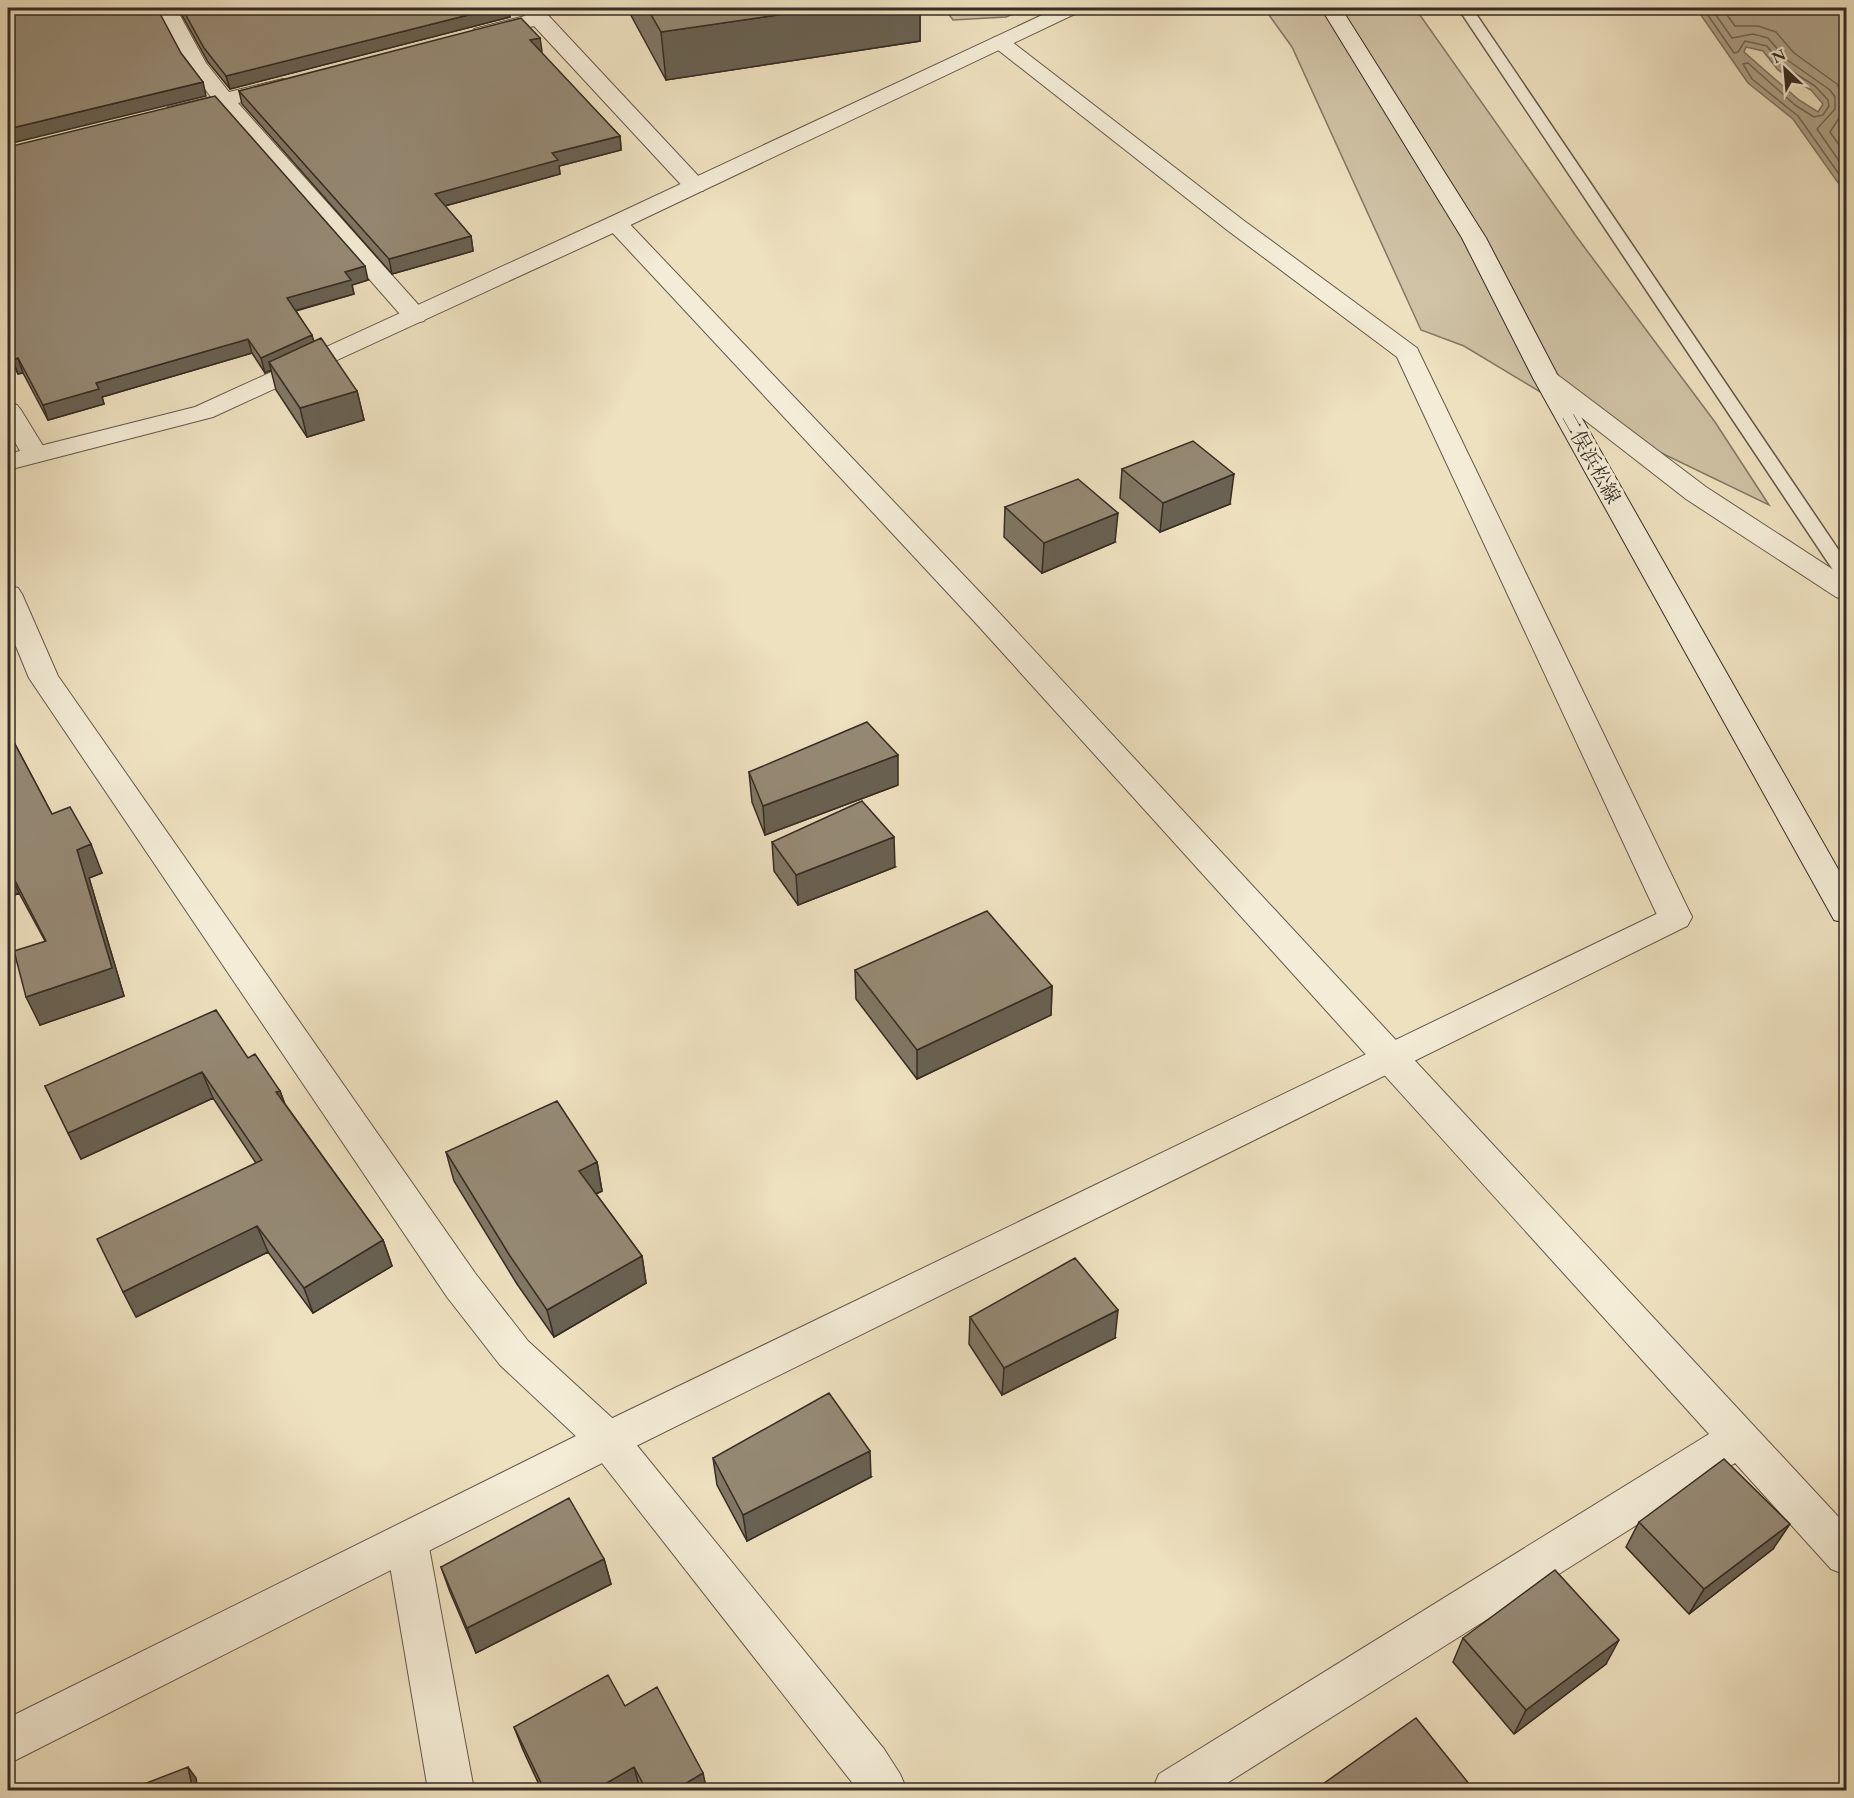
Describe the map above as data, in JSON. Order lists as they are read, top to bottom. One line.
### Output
{"streets":{"street":["二俣浜松線"]},"north":"top left"}
